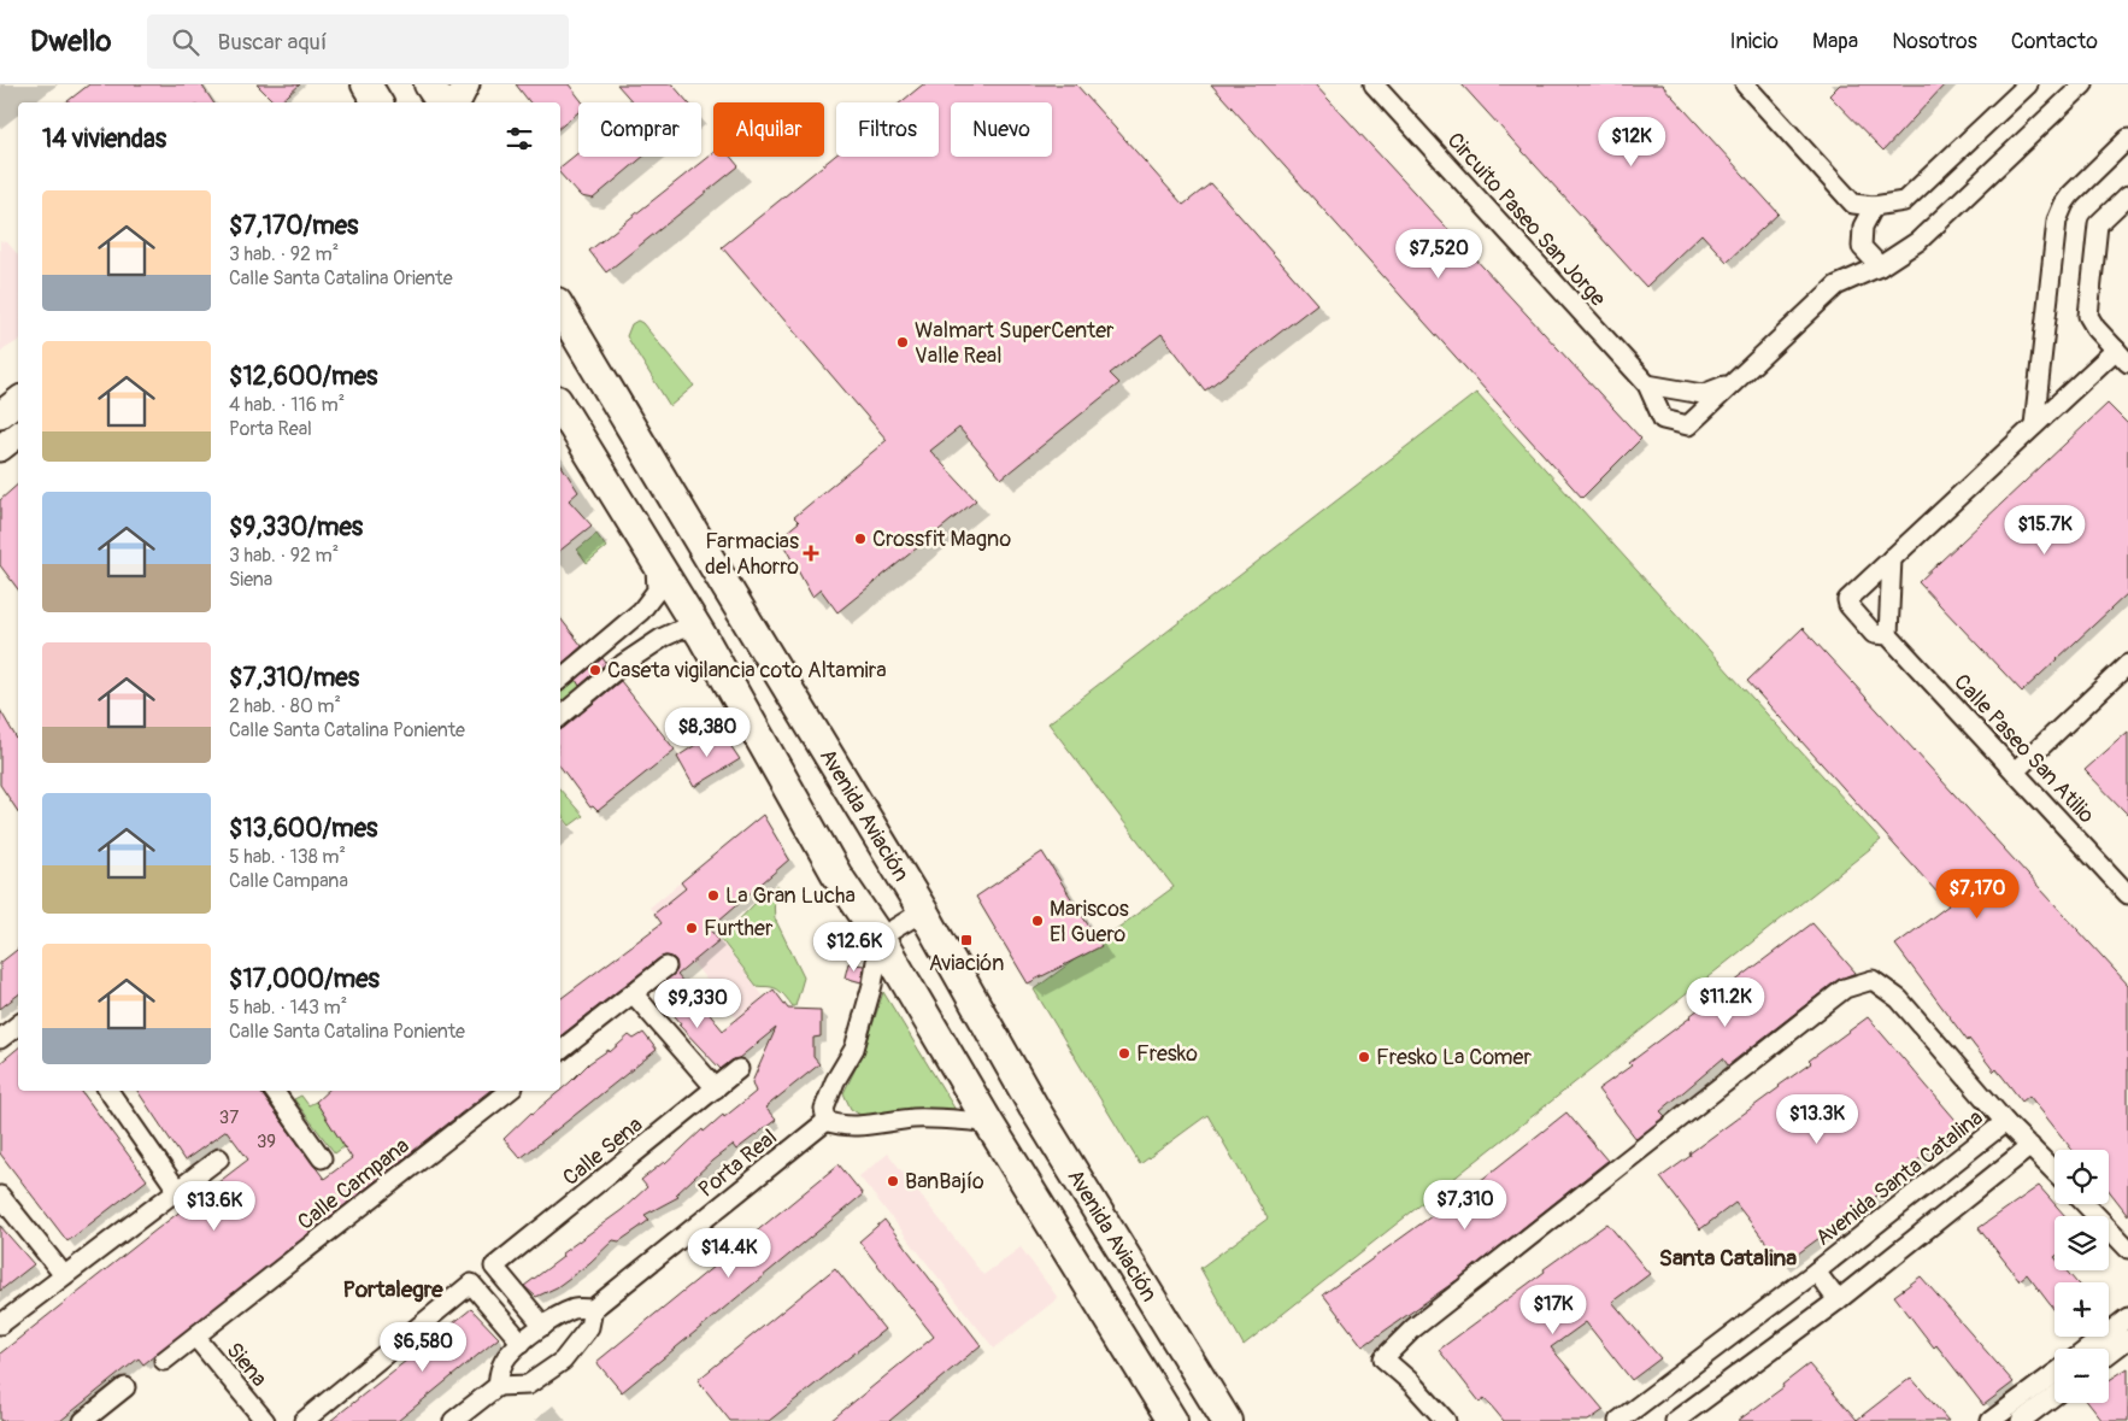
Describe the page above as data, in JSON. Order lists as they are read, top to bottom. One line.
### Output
{"streets":{"main road":["Avenida Aviación"],"street":["Circuito Paseo San Jorge","Calle Paseo San Atilio","Calle Sena","Porta Real","Avenida Santa Catalina","Calle Campana","Siena"]},"crossings":[["Calle Sena","Porta Real"],["Calle Campana","Siena"]],"districts":["Santa Catalina","Portalegre"],"places":{"other":["Walmart SuperCenter Valle Real","Crossfit Magno","Caseta vigilancia coto Altamira","La Gran Lucha","Mariscos El Guero","Further","Fresko","Fresko La Comer","BanBajío"],"health":["Farmacias del Ahorro"],"transit":["Aviación"]},"house_numbers":["37","39"],"page":{"header":"Dwello","search":"Buscar aquí","nav":["Inicio","Mapa","Nosotros","Contacto"],"chip":["Comprar","Alquilar","Filtros","Nuevo"],"heading":"14 viviendas","price":["$12K","$7,520","$15.7K","$8,380","$7,170","$12.6K","$11.2K","$9,330","$13.3K","$7,310","$13.6K","$14.4K","$17K","$6,580"],"list":[{"name":"$7,170/mes","note":"3 hab. · 92 m² · Calle Santa Catalina Oriente"},{"name":"$12,600/mes","note":"4 hab. · 116 m² · Porta Real"},{"name":"$9,330/mes","note":"3 hab. · 92 m² · Siena"},{"name":"$7,310/mes","note":"2 hab. · 80 m² · Calle Santa Catalina Poniente"},{"name":"$13,600/mes","note":"5 hab. · 138 m² · Calle Campana"},{"name":"$17,000/mes","note":"5 hab. · 143 m² · Calle Santa Catalina Poniente"}],"map_buttons":["+","−"]}}
